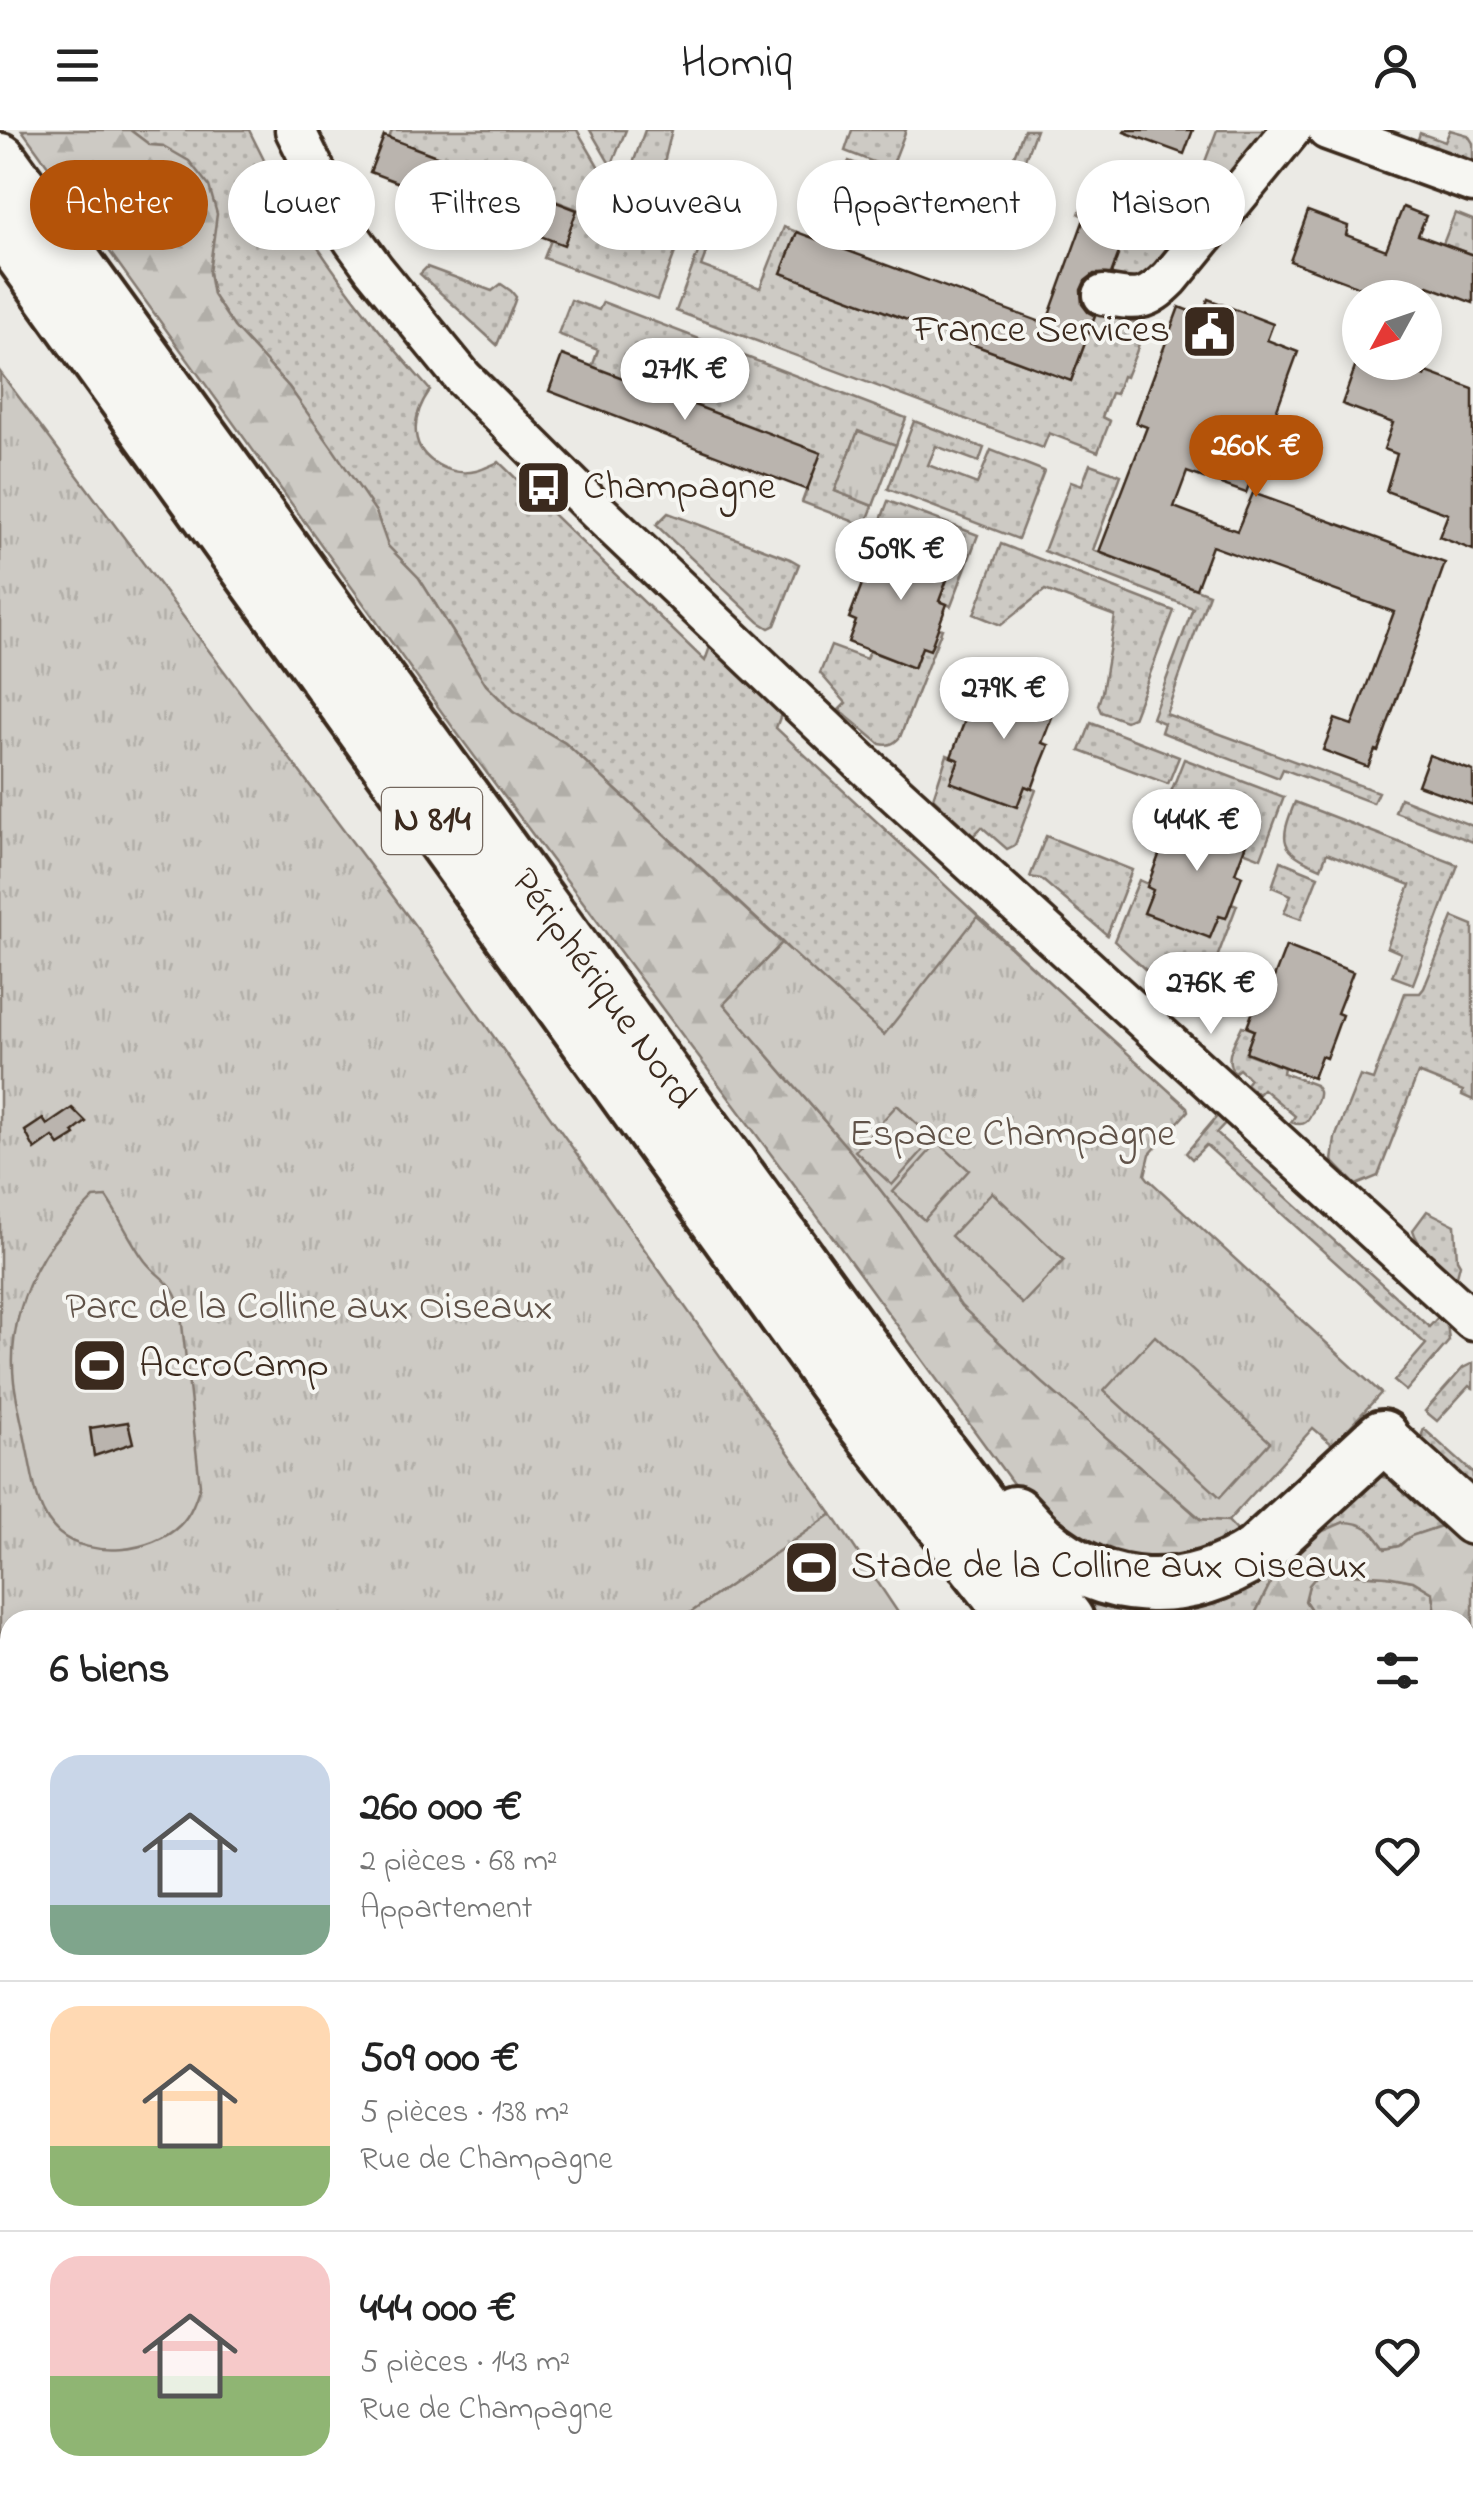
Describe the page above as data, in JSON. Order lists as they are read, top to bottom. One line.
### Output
{"streets":{"highway":["N 814","Périphérique Nord"]},"parks":["Espace Champagne","Parc de la Colline aux Oiseaux"],"places":{"public building":["France Services"],"bus stop":["Champagne"],"sports":["AccroCamp","Stade de la Colline aux Oiseaux"]},"north":"bottom left","page":{"header":"Homiq","chip":["Acheter","Louer","Filtres","Nouveau","Appartement","Maison"],"price":["271K €","260K €","509K €","279K €","444K €","276K €"],"heading":"6 biens","list":[{"name":"260 000 €","note":"2 pièces · 68 m² · Appartement"},{"name":"509 000 €","note":"5 pièces · 138 m² · Rue de Champagne"},{"name":"444 000 €","note":"5 pièces · 143 m² · Rue de Champagne"}]}}
